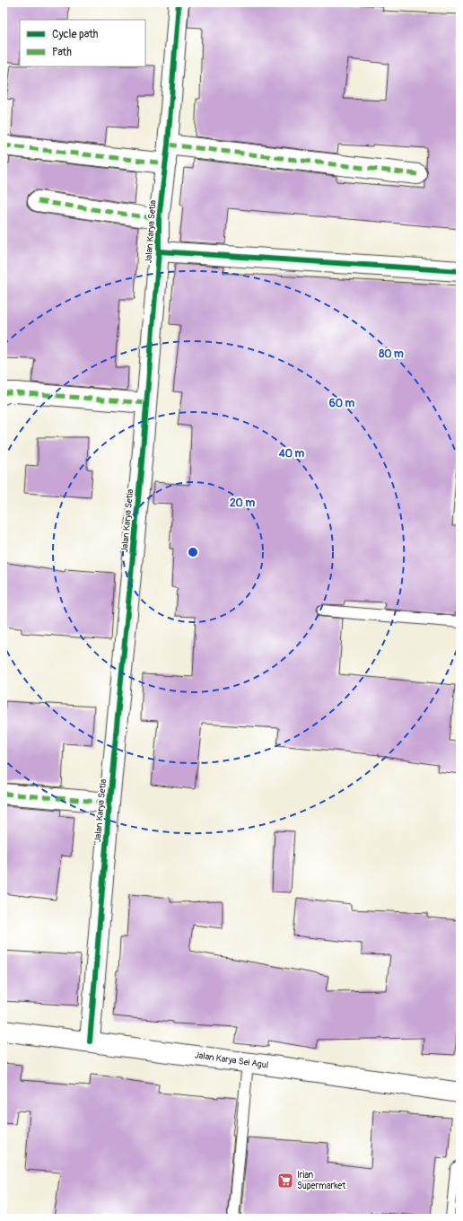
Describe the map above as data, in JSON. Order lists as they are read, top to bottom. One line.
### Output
{"streets":{"street":["Jalan Karya Setia","Jalan Karya Sei Agul"]},"crossings":[["Jalan Karya Setia","Jalan Karya Sei Agul"]],"places":{"supermarket":["Irian Supermarket"]},"legend":["Cycle path","Path"],"rings":["80 m","60 m","40 m","20 m"]}
